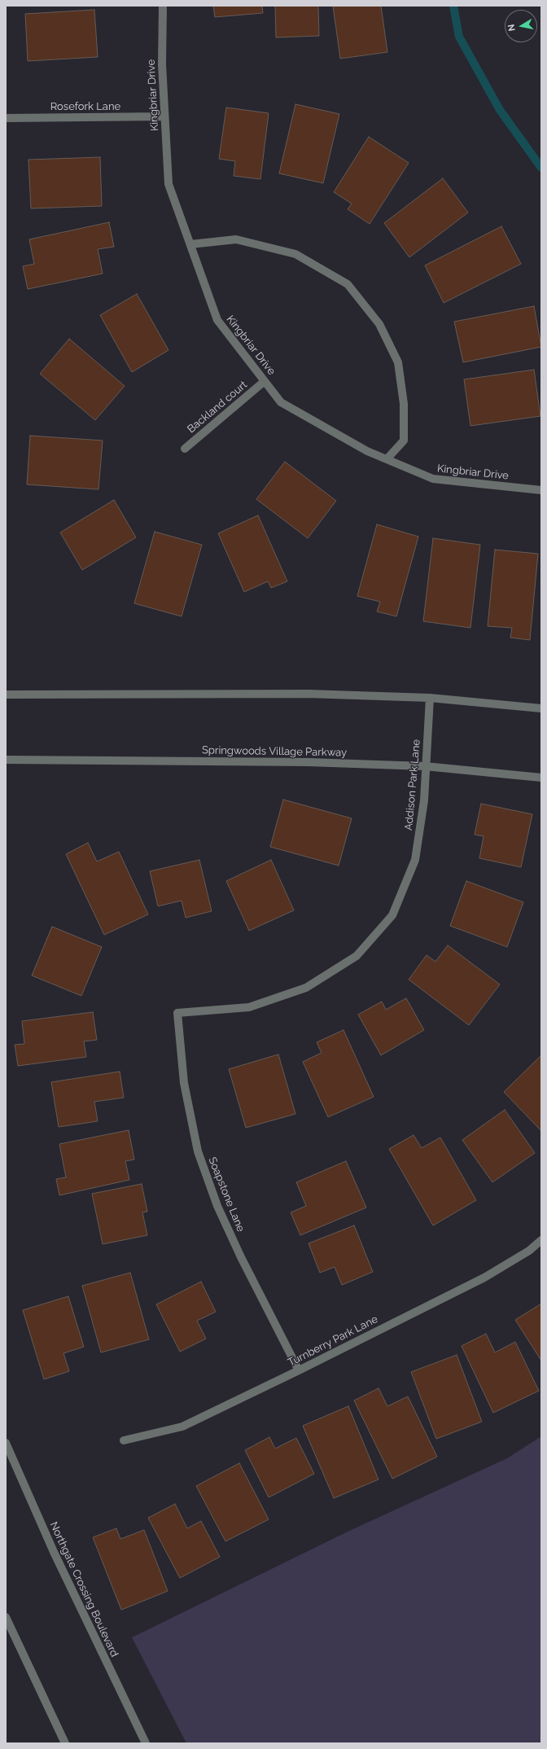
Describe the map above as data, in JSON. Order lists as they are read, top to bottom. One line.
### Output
{"streets":{"street":["Kingbriar Drive","Rosefork Lane","Backland court","Springwoods Village Parkway","Addison Park Lane","Soapstone Lane","Turnberry Park Lane","Northgate Crossing Boulevard"]},"crossings":[["Kingbriar Drive","Rosefork Lane"],["Kingbriar Drive","Backland court"],["Springwoods Village Parkway","Addison Park Lane"],["Addison Park Lane","Soapstone Lane"],["Soapstone Lane","Turnberry Park Lane"]],"north":"left"}
